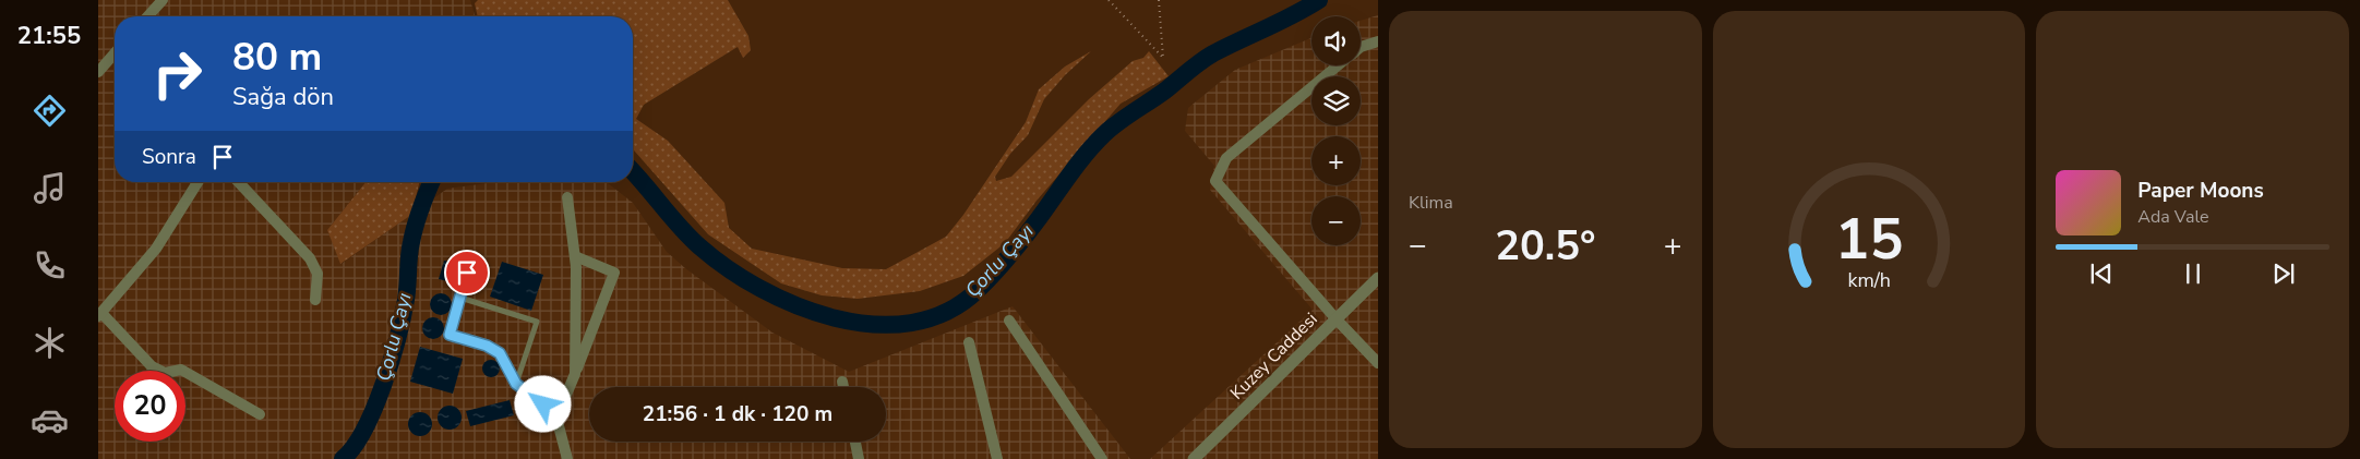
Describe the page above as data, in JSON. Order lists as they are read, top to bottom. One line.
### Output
{"streets":{"street":["Kuzey Caddesi"]},"water":["Çorlu Çayı"],"page":{"tabs":"21:55","tile":"Klima","map_buttons":["+","−"],"turn":["80 m","Sağa dön"],"then":"Sonra","song":["Paper Moons","Ada Vale"],"heat":["−","20.5°","+"],"limit":"20","trip":"21:56 · 1 dk · 120 m","gauge":["15","km/h"]}}
